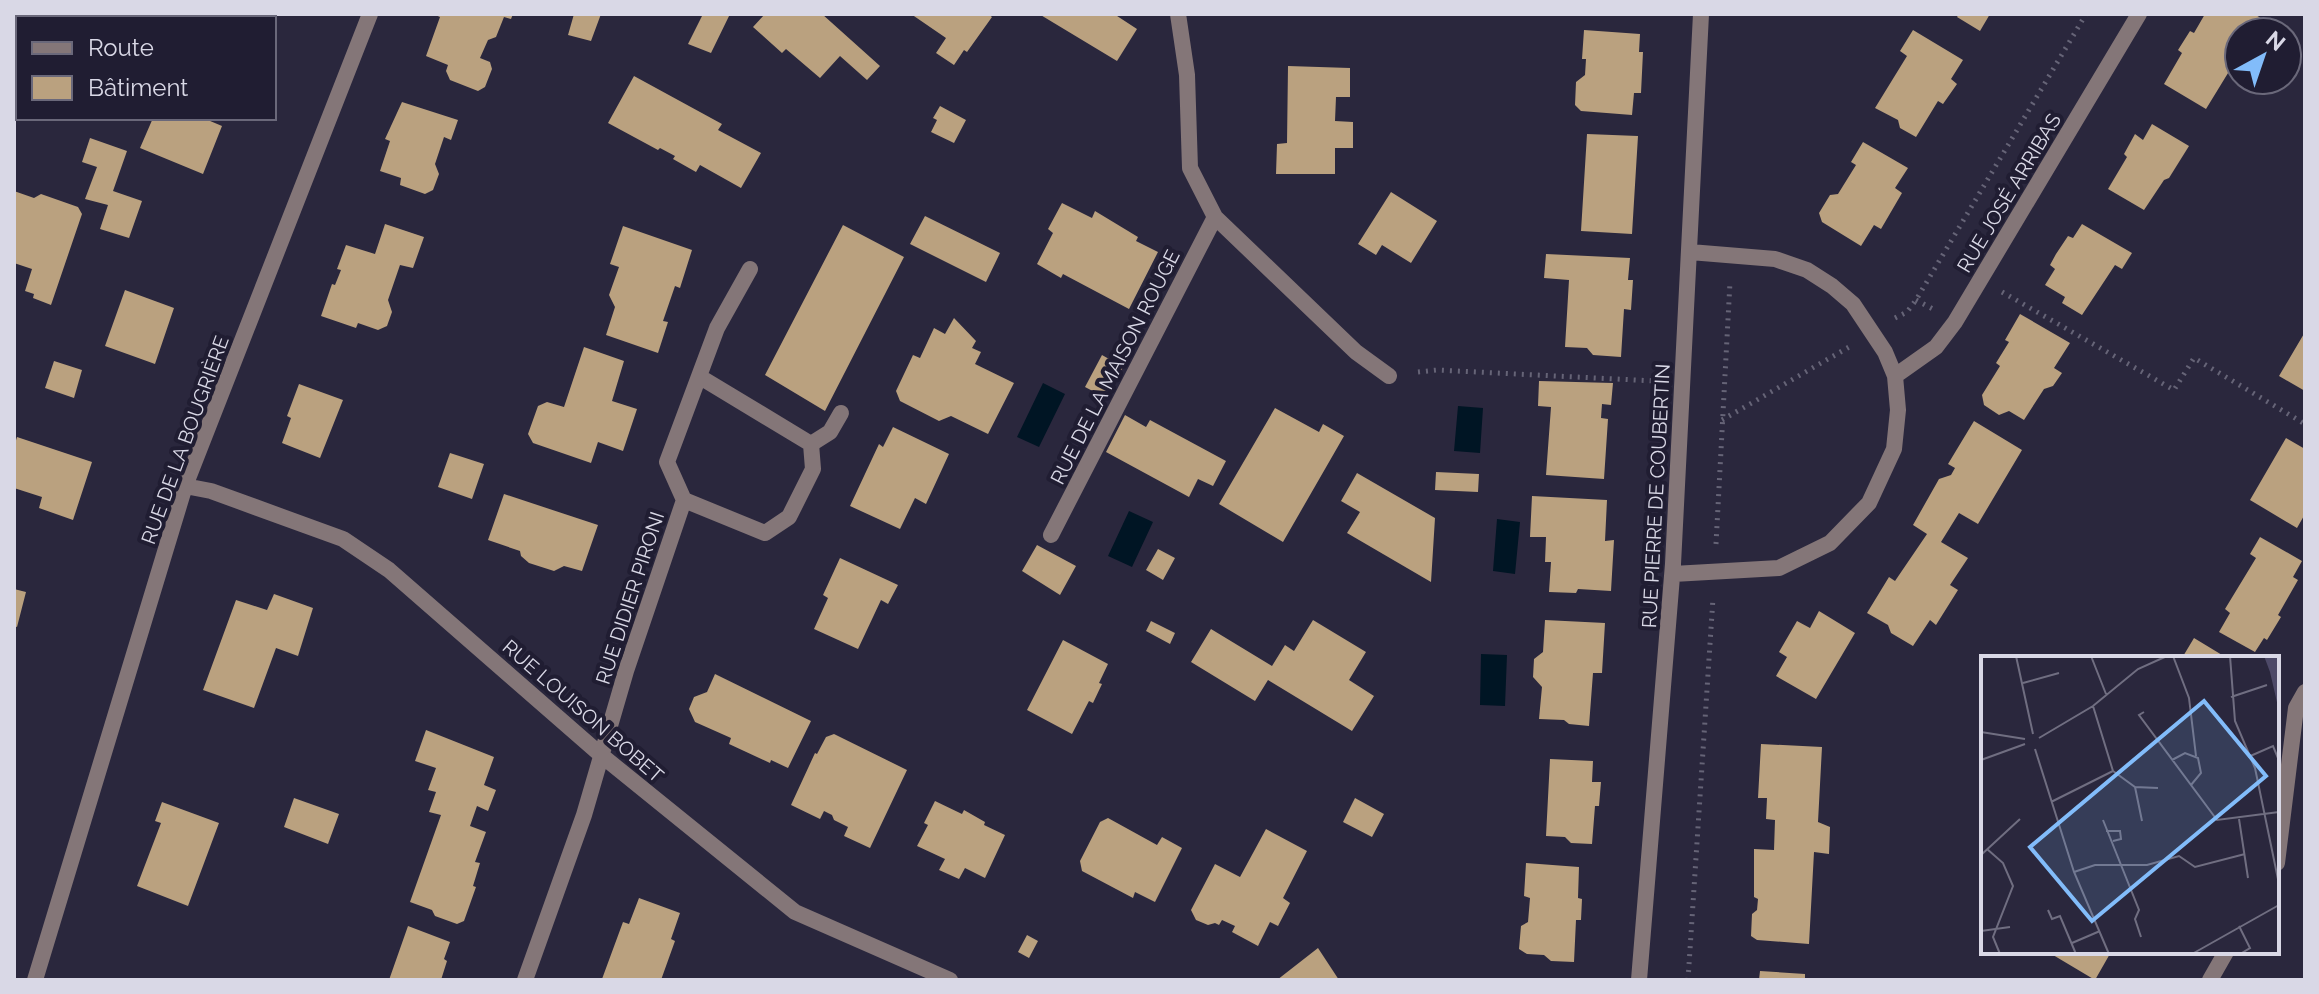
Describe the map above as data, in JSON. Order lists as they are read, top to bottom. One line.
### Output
{"streets":{"street":["RUE JOSÉ ARRIBAS","RUE DE LA MAISON ROUGE","RUE DE LA BOUGRIÈRE","RUE PIERRE DE COUBERTIN","RUE DIDIER PIRONI","RUE LOUISON BOBET"]},"crossings":[["RUE DE LA BOUGRIÈRE","RUE LOUISON BOBET"],["RUE DIDIER PIRONI","RUE LOUISON BOBET"]],"legend":["Route","Bâtiment"],"north":"top right"}
